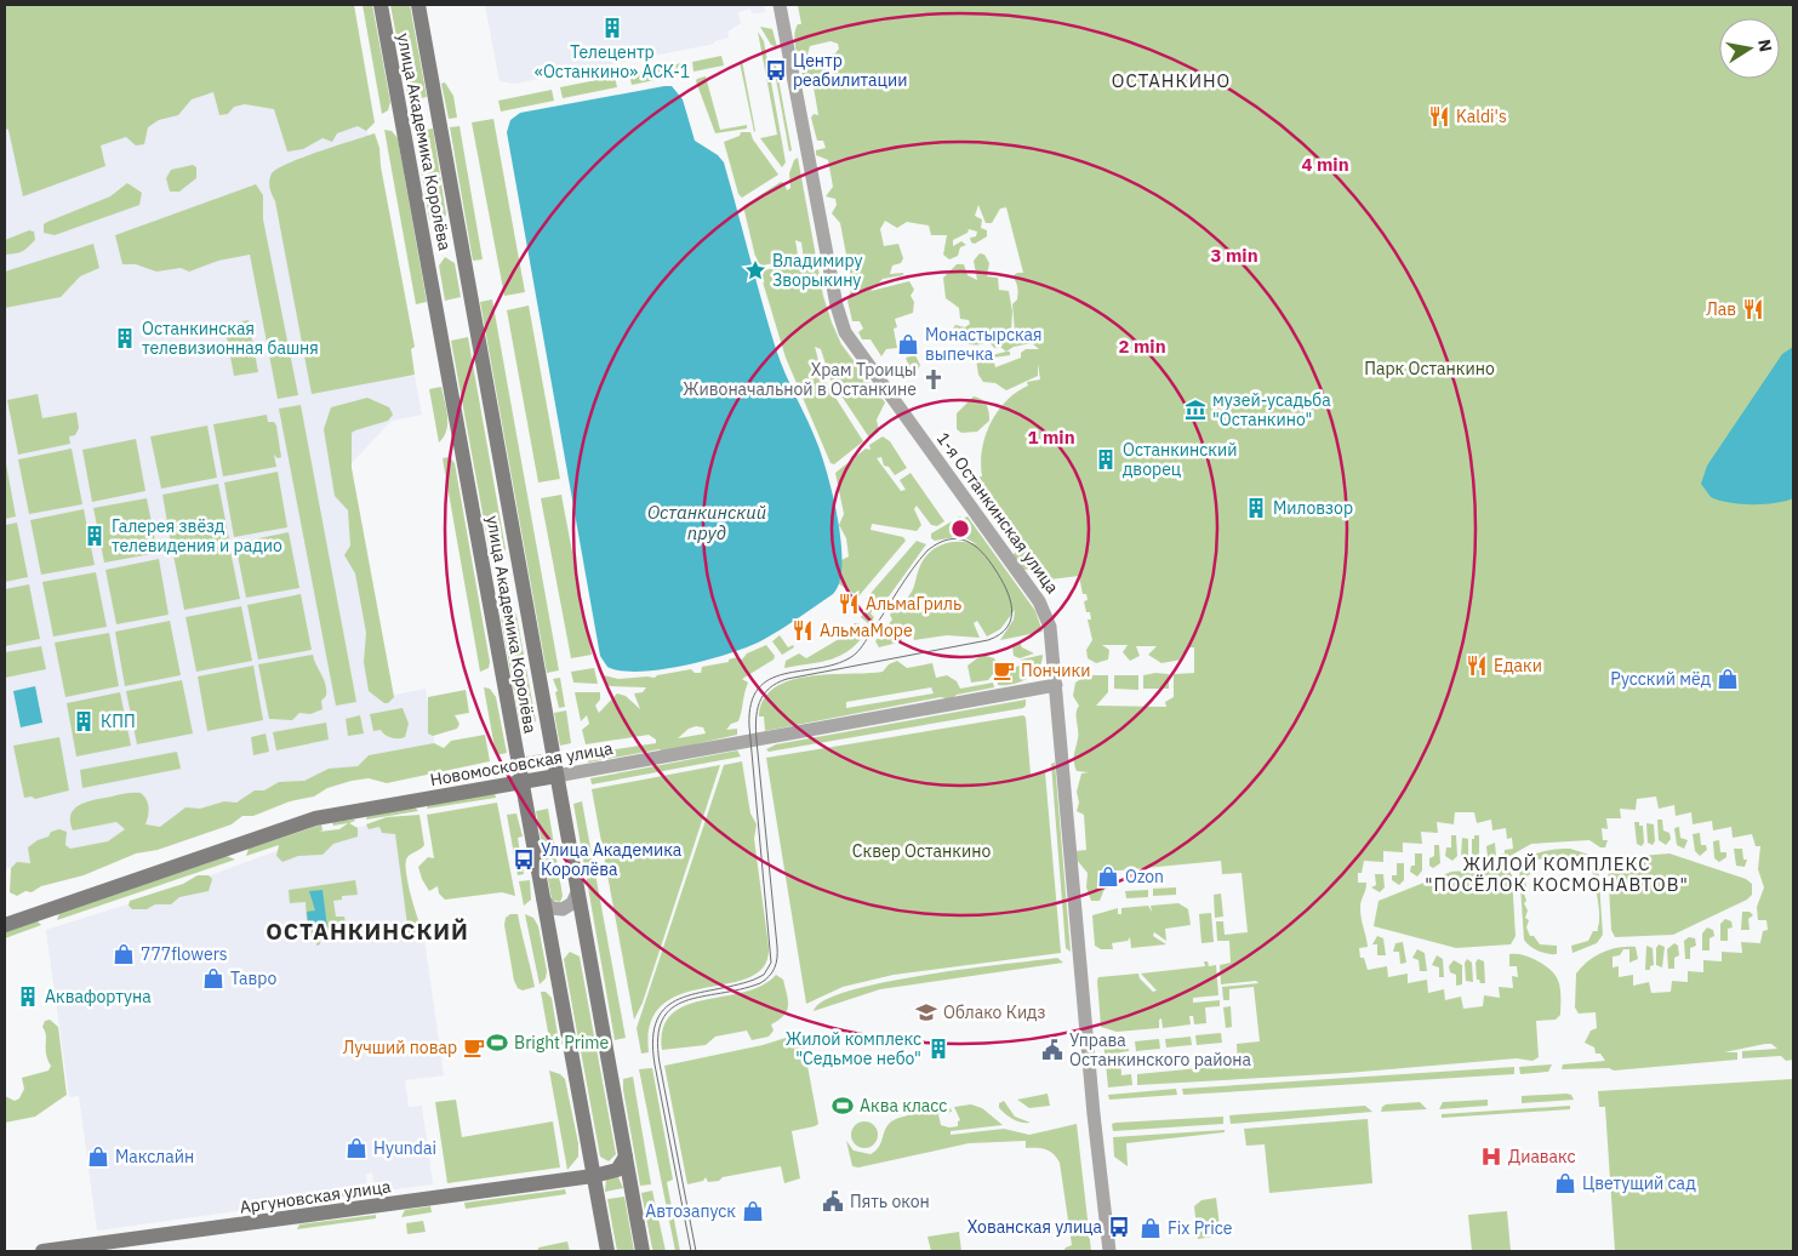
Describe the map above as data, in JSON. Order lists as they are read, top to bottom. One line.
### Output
{"streets":{"main road":["улица Академика Королёва","Новомосковская улица","Аргуновская улица"],"street":["1-я Останкинская улица"]},"crossings":[["улица Академика Королёва","Новомосковская улица"],["улица Академика Королёва","Аргуновская улица"],["1-я Останкинская улица","Новомосковская улица"]],"districts":["ОСТАНКИНО","ЖИЛОЙ КОМПЛЕКС \"ПОСЁЛОК КОСМОНАВТОВ\"","ОСТАНКИНСКИЙ"],"water":["Останкинский пруд"],"parks":["Парк Останкино","Сквер Останкино"],"places":{"building":["Телецентр «Останкино» АСК-1","Останкинская телевизионная башня","Останкинский дворец","Миловзор","Галерея звёзд телевидения и радио","КПП","Аквафортуна","Жилой комплекс \"Седьмое небо\""],"bus stop":["Центр реабилитации","Улица Академика Королёва","Хованская улица"],"restaurant":["Kaldi's","Лав","АльмаГриль","АльмаМоре","Едаки"],"place":["Владимиру Зворыкину"],"shop":["Монастырская выпечка","Русский мёд","Ozon","777flowers","Тавро","Hyundai","Макслайн","Цветущий сад","Автозапуск","Fix Price"],"church":["Храм Троицы Живоначальной в Останкине"],"museum":["музей-усадьба \"Останкино\""],"cafe":["Пончики","Лучший повар"],"school or university":["Облако Кидз"],"sports":["Bright Prime","Аква класс"],"public building":["Управа Останкинского района","Пять окон"],"hospital":["Диавакс"]},"north":"right","rings":["4 min","3 min","2 min","1 min"]}
